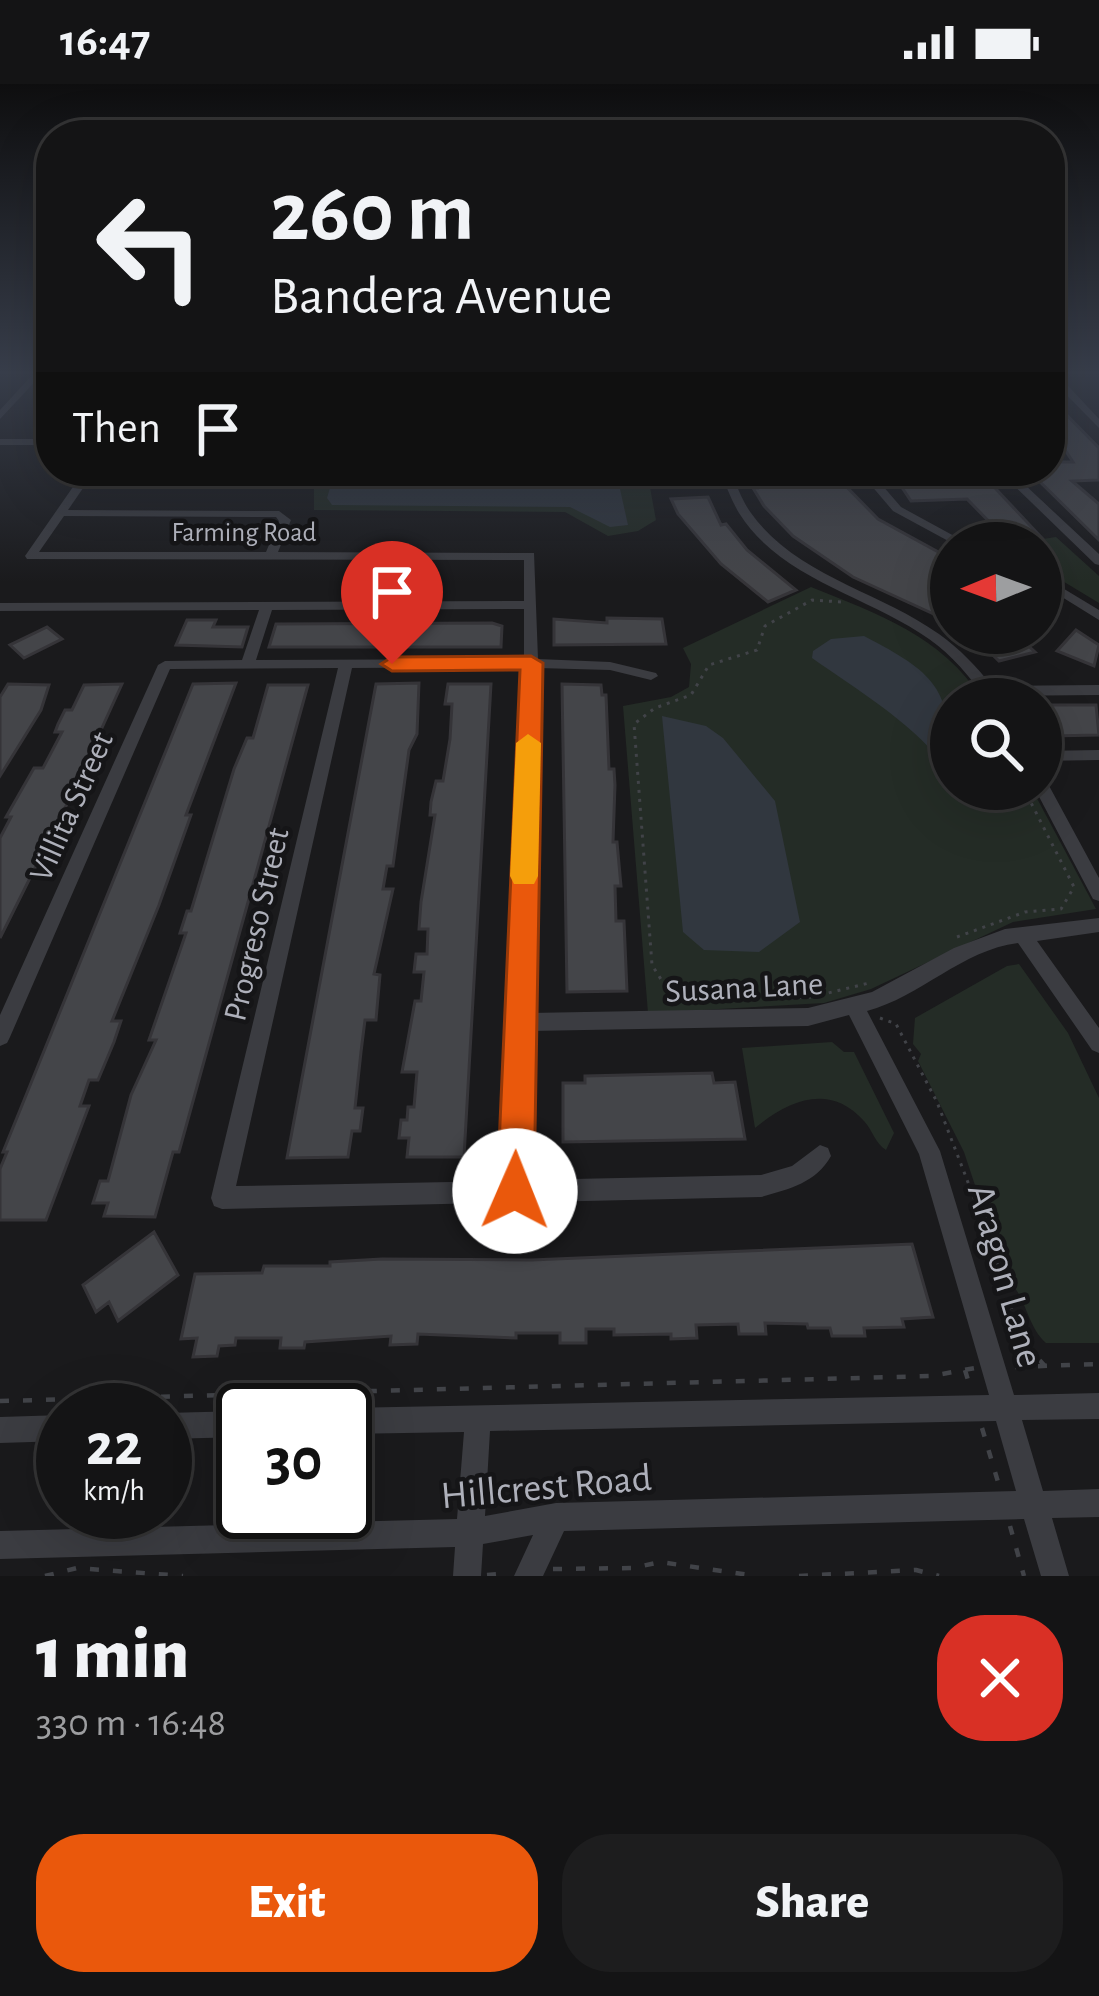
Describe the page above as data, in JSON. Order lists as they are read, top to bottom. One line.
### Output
{"streets":{"street":["Farming Road","Villita Street","Progreso Street","Susana Lane","Aragon Lane","Hillcrest Road"]},"crossings":[["Susana Lane","Aragon Lane"],["Aragon Lane","Hillcrest Road"]],"north":"left","page":{"status":"16:47","turn":["260 m","Bandera Avenue"],"then":"Then","speed":"22 km/h","limit":"30","heading":["1 min","330 m · 16:48"],"buttons":["Exit","Share"]}}
